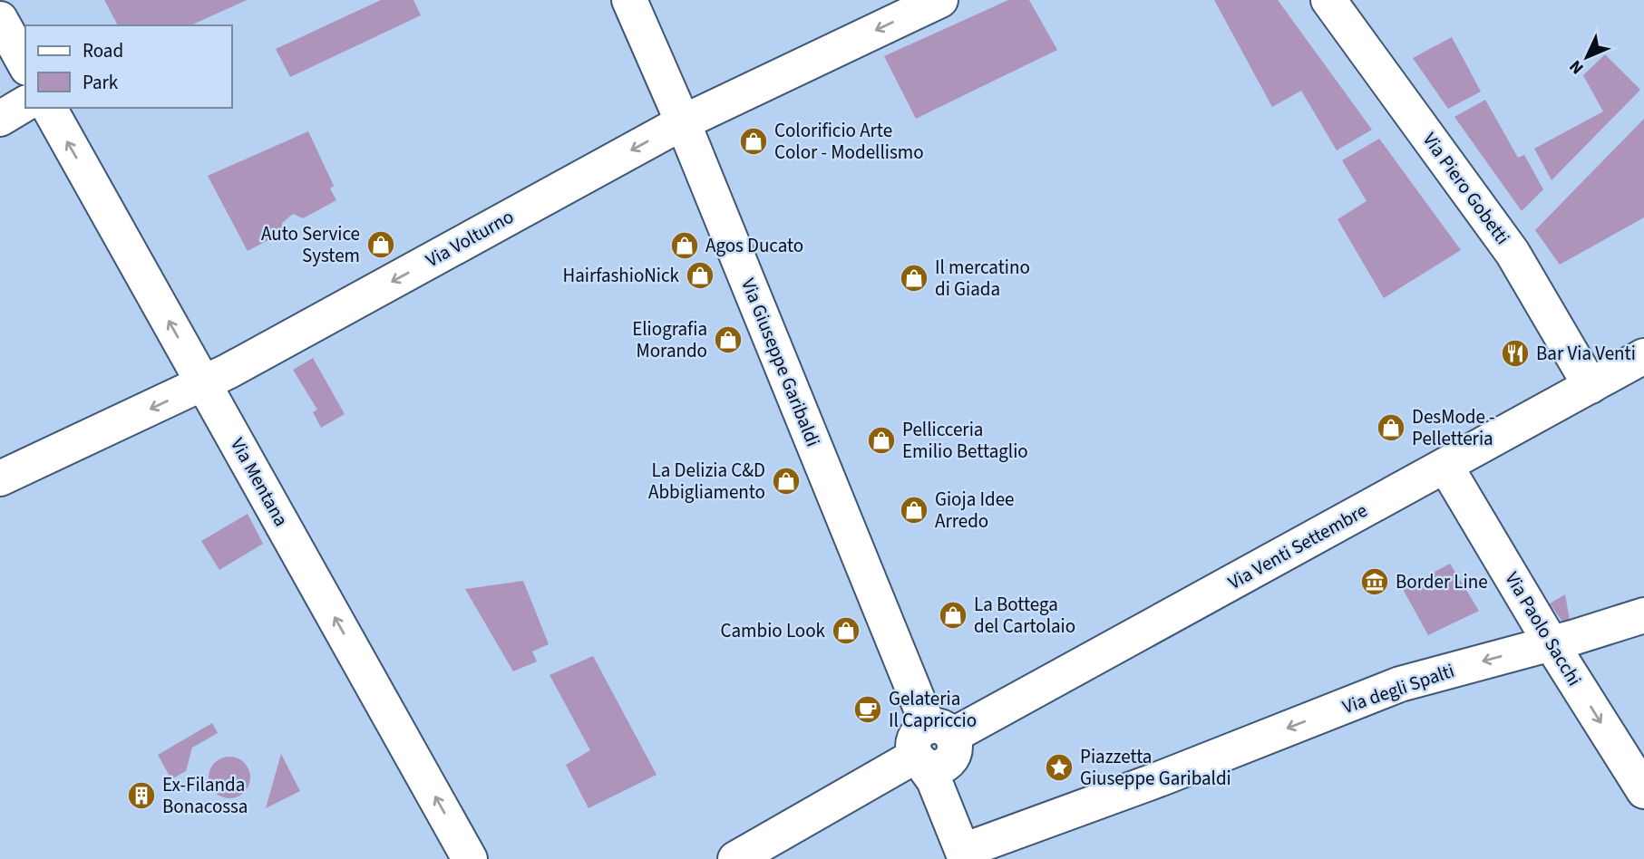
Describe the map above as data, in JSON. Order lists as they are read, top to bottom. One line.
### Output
{"streets":{"street":["Via Piero Gobetti","Via Volturno","Via Giuseppe Garibaldi","Via Mentana","Via Venti Settembre","Via Paolo Sacchi","Via degli Spalti"]},"crossings":[["Via Piero Gobetti","Via Venti Settembre"],["Via Volturno","Via Giuseppe Garibaldi"],["Via Volturno","Via Mentana"],["Via Giuseppe Garibaldi","Via Venti Settembre"],["Via Giuseppe Garibaldi","Via degli Spalti"],["Via Venti Settembre","Via Paolo Sacchi"],["Via Paolo Sacchi","Via degli Spalti"]],"one_way":["Via Volturno","Via Mentana","Via Paolo Sacchi","Via degli Spalti"],"places":{"shop":["Colorificio Arte Color - Modellismo","Auto Service System","Agos Ducato","HairfashioNick","Il mercatino di Giada","Eliografia Morando","DesMode - Pelletteria","Pellicceria Emilio Bettaglio","La Delizia C&D Abbigliamento","Gioja Idee Arredo","La Bottega del Cartolaio","Cambio Look"],"restaurant":["Bar Via Venti"],"museum":["Border Line"],"cafe":["Gelateria Il Capriccio"],"place":["Piazzetta Giuseppe Garibaldi"],"building":["Ex-Filanda Bonacossa"]},"legend":["Road","Park"],"north":"bottom left"}
